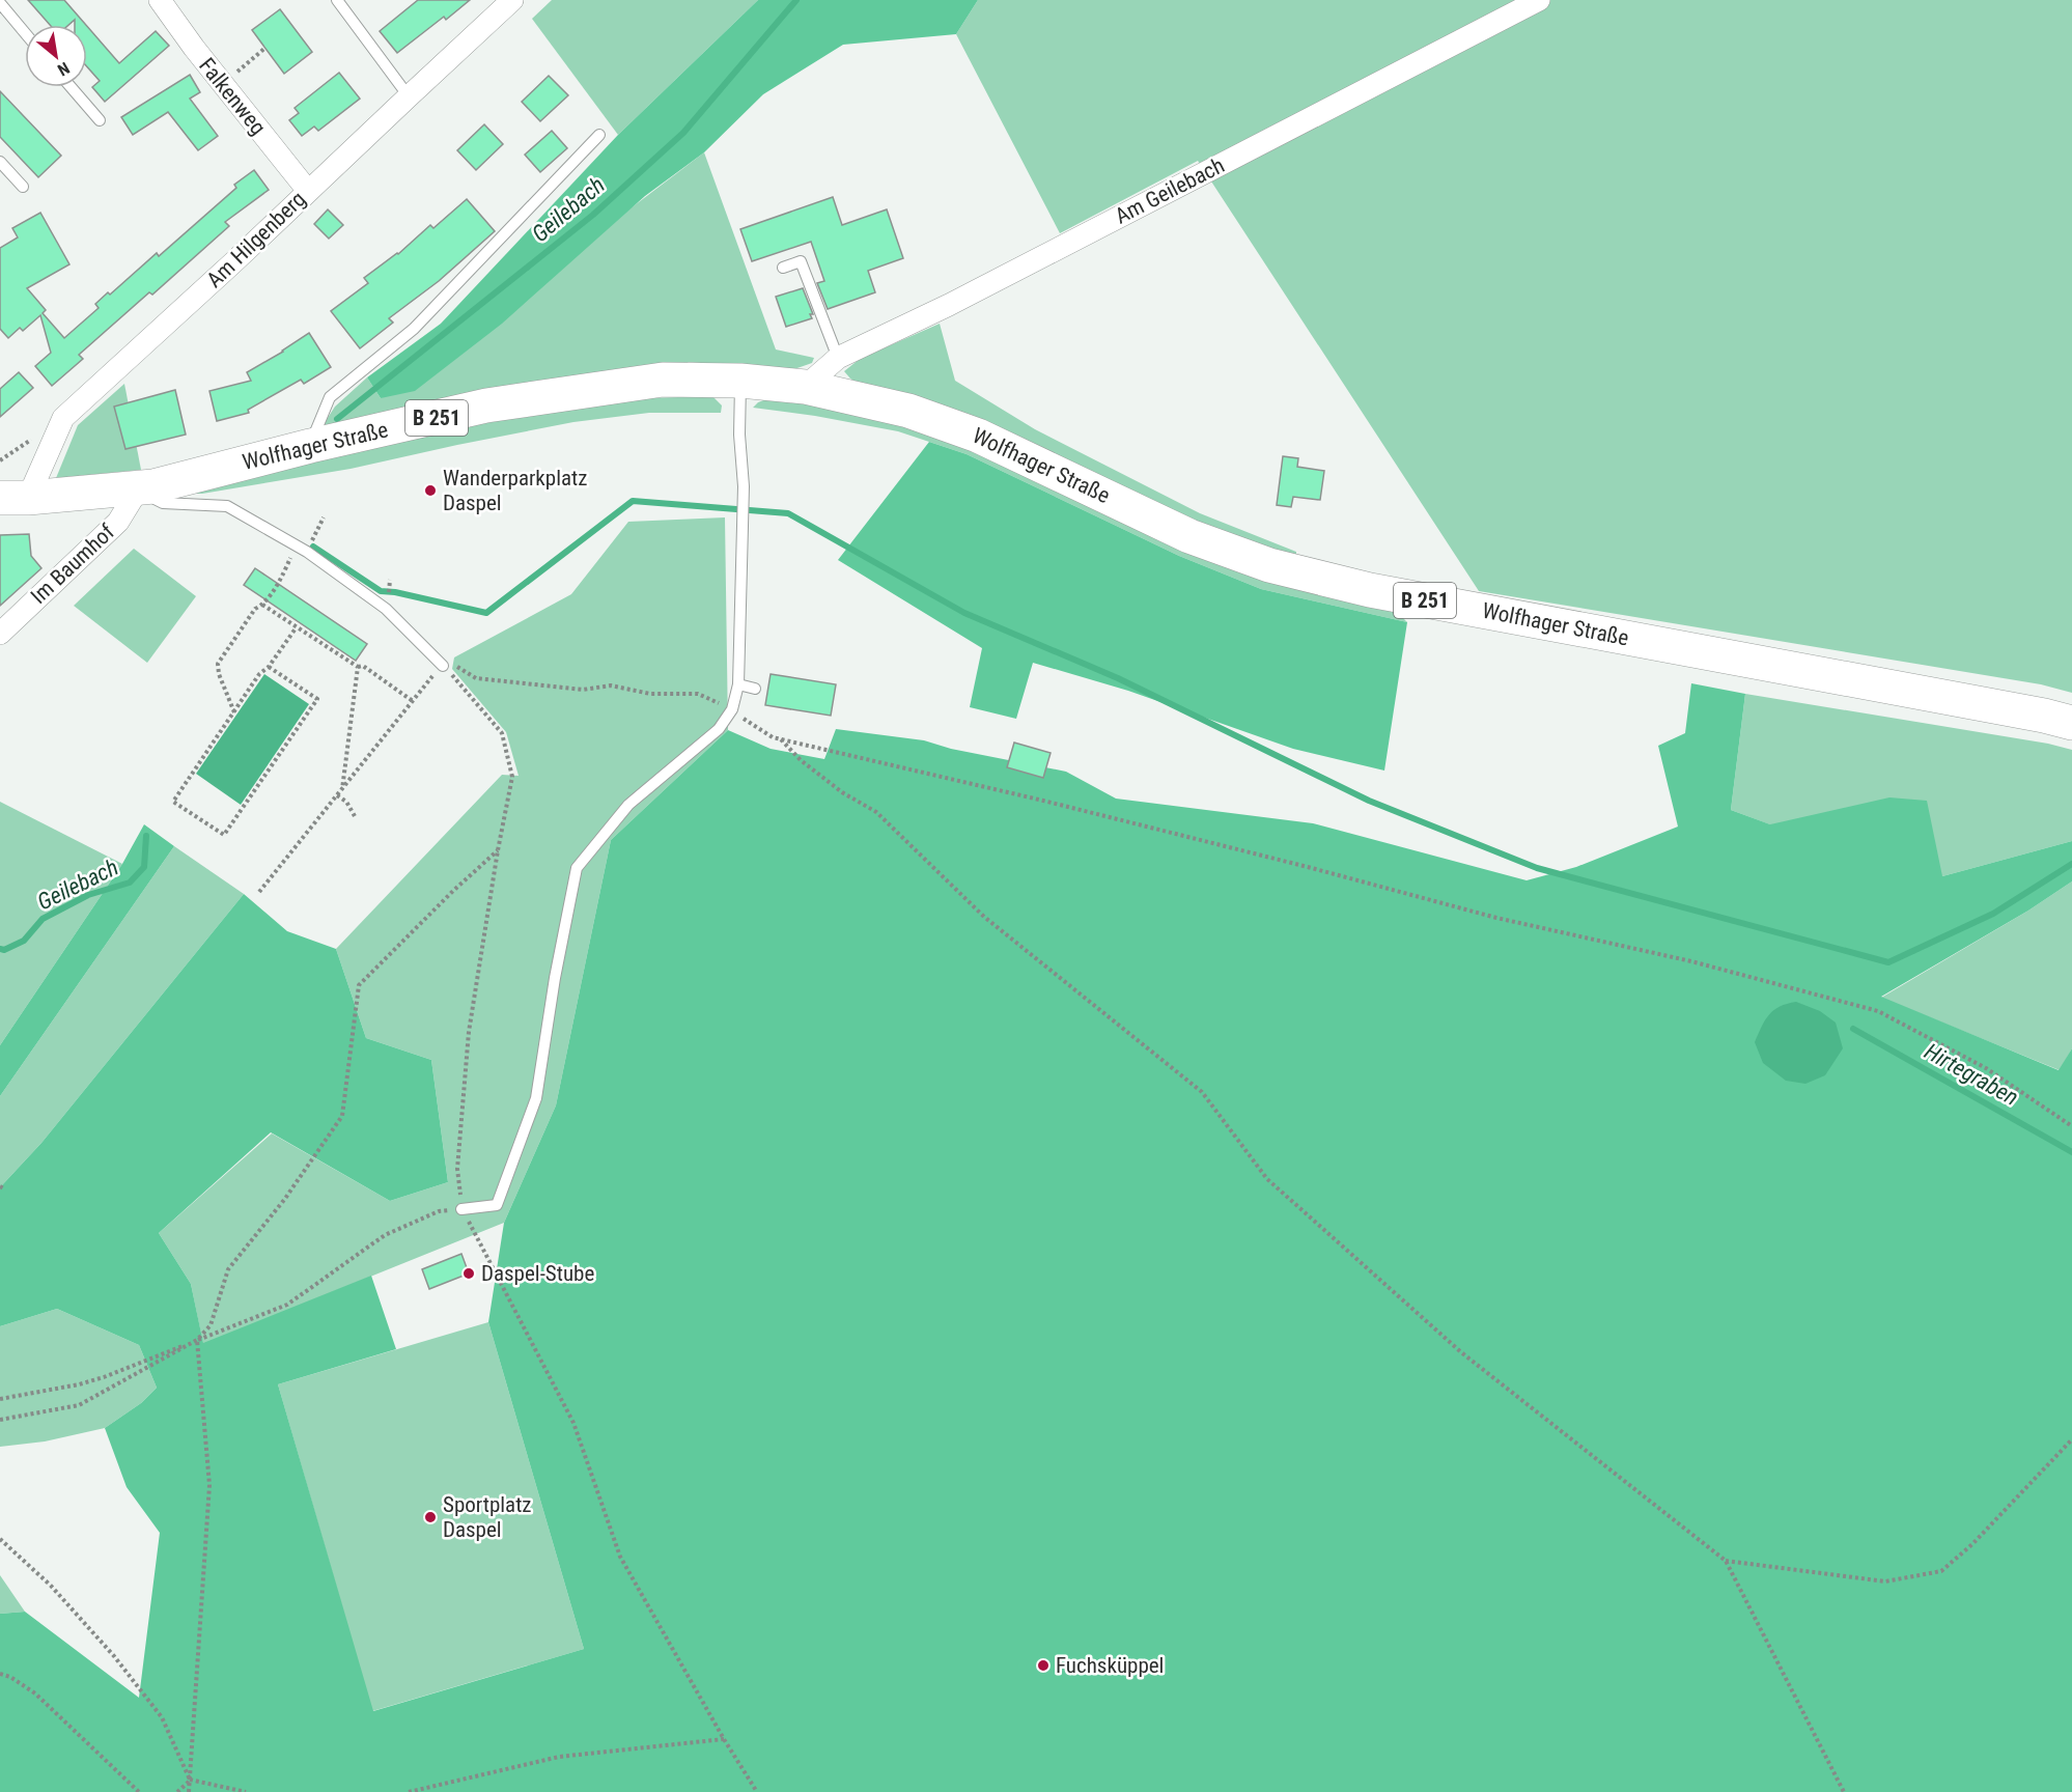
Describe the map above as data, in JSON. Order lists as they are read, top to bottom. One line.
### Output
{"streets":{"main road":["B 251","Wolfhager Straße"],"street":["Falkenweg","Am Geilebach","Am Hilgenberg","Im Baumhof"]},"crossings":[["Falkenweg","Am Hilgenberg"],["Am Geilebach","Wolfhager Straße"],["Am Hilgenberg","Wolfhager Straße"],["Wolfhager Straße","Im Baumhof"]],"water":["Geilebach","Hirtegraben"],"places":["Wanderparkplatz Daspel","Daspel-Stube","Sportplatz Daspel","Fuchsküppel"],"north":"bottom right"}
